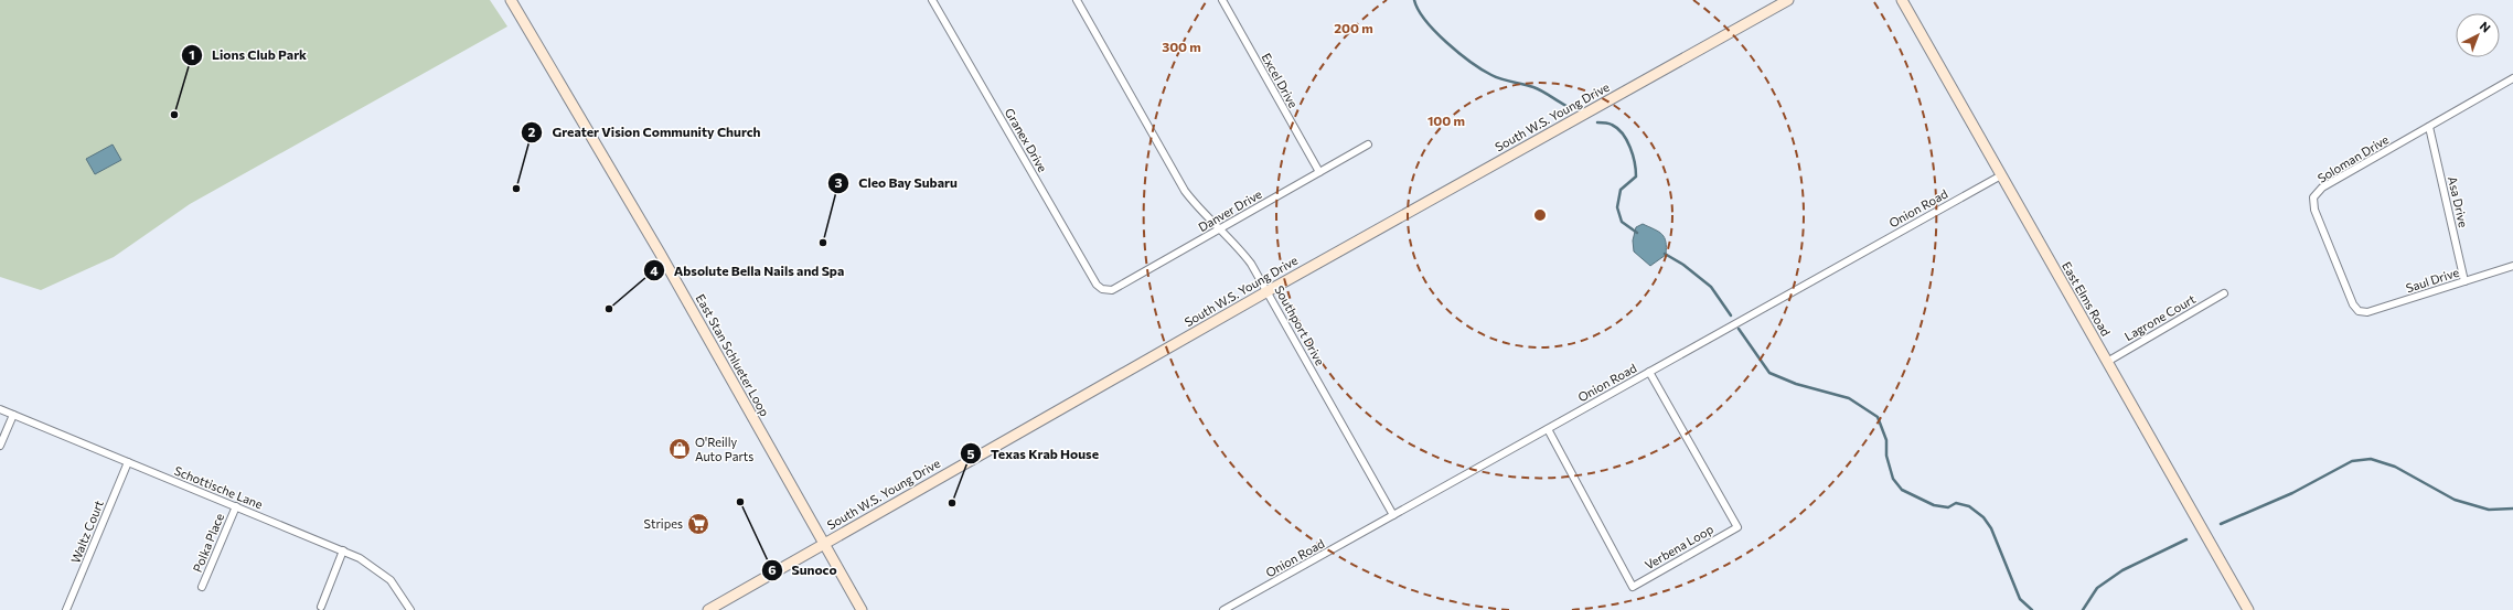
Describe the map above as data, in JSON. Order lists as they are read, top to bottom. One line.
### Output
{"streets":{"main road":["South W.S. Young Drive","East Elms Road","East Stan Schlueter Loop"],"street":["Excel Drive","Granex Drive","Soloman Drive","Asa Drive","Onion Road","Danver Drive","Saul Drive","Lagrone Court","Southport Drive","Schottische Lane","Waltz Court","Polka Place","Verbena Loop"]},"crossings":[["Excel Drive","Danver Drive"],["South W.S. Young Drive","Southport Drive"],["South W.S. Young Drive","East Stan Schlueter Loop"],["Granex Drive","Danver Drive"],["Soloman Drive","Asa Drive"],["Soloman Drive","Saul Drive"],["Asa Drive","Saul Drive"],["Onion Road","East Elms Road"],["Onion Road","Southport Drive"],["Onion Road","Verbena Loop"],["Danver Drive","Southport Drive"],["East Elms Road","Lagrone Court"],["Schottische Lane","Waltz Court"],["Schottische Lane","Polka Place"]],"places":{"other":["Lions Club Park","Greater Vision Community Church","Cleo Bay Subaru","Absolute Bella Nails and Spa","Sunoco","Texas Krab House"],"shop":["O'Reilly Auto Parts"],"supermarket":["Stripes"]},"north":"top right","rings":["200 m","300 m","100 m"]}
